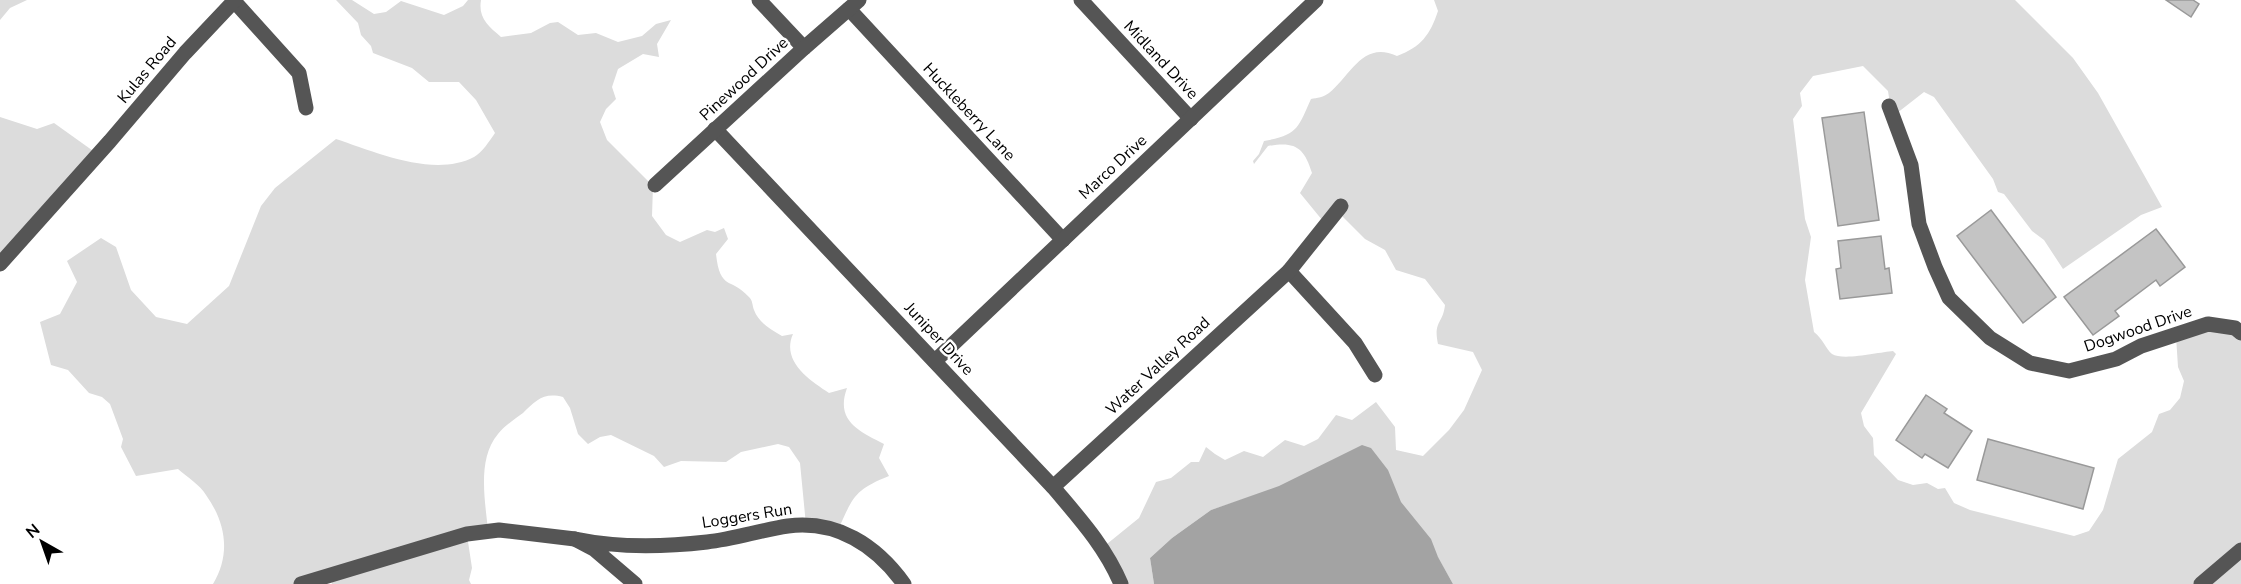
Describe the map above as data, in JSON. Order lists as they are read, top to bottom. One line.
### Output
{"streets":{"street":["Midland Drive","Kulas Road","Pinewood Drive","Huckleberry Lane","Marco Drive","Dogwood Drive","Juniper Drive","Water Valley Road","Loggers Run"]},"crossings":[["Midland Drive","Marco Drive"],["Pinewood Drive","Huckleberry Lane"],["Pinewood Drive","Juniper Drive"],["Huckleberry Lane","Marco Drive"],["Marco Drive","Juniper Drive"],["Juniper Drive","Water Valley Road"]],"north":"top left"}
